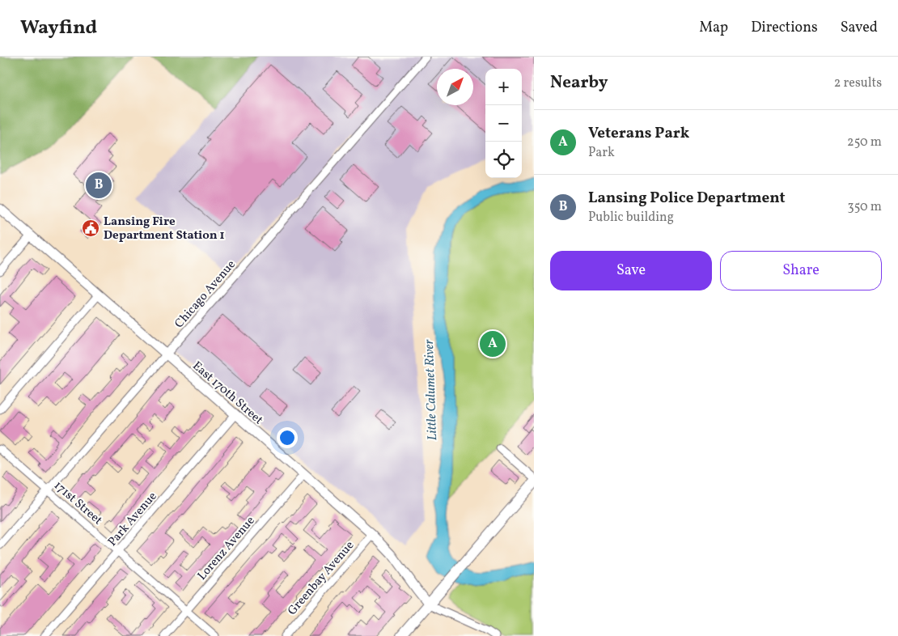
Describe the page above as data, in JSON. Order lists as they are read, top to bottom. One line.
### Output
{"streets":{"street":["Chicago Avenue","East 170th Street","171st Street","Park Avenue","Lorenz Avenue","Greenbay Avenue"]},"crossings":[["Chicago Avenue","East 170th Street"],["Chicago Avenue","171st Street"],["East 170th Street","Park Avenue"],["East 170th Street","Lorenz Avenue"],["East 170th Street","Greenbay Avenue"],["171st Street","Park Avenue"],["171st Street","Lorenz Avenue"]],"water":["Little Calumet River"],"places":{"public building":["Lansing Fire Department Station 1"]},"north":"top right","page":{"header":"Wayfind","nav":["Map","Directions","Saved"],"heading":["Nearby","2 results"],"map_buttons":["+","−"],"list":[{"mark":"A","name":"Veterans Park","note":"Park","value":"250 m"},{"mark":"B","name":"Lansing Police Department","note":"Public building","value":"350 m"}],"pins":["B","A"],"buttons":["Save","Share"]}}
